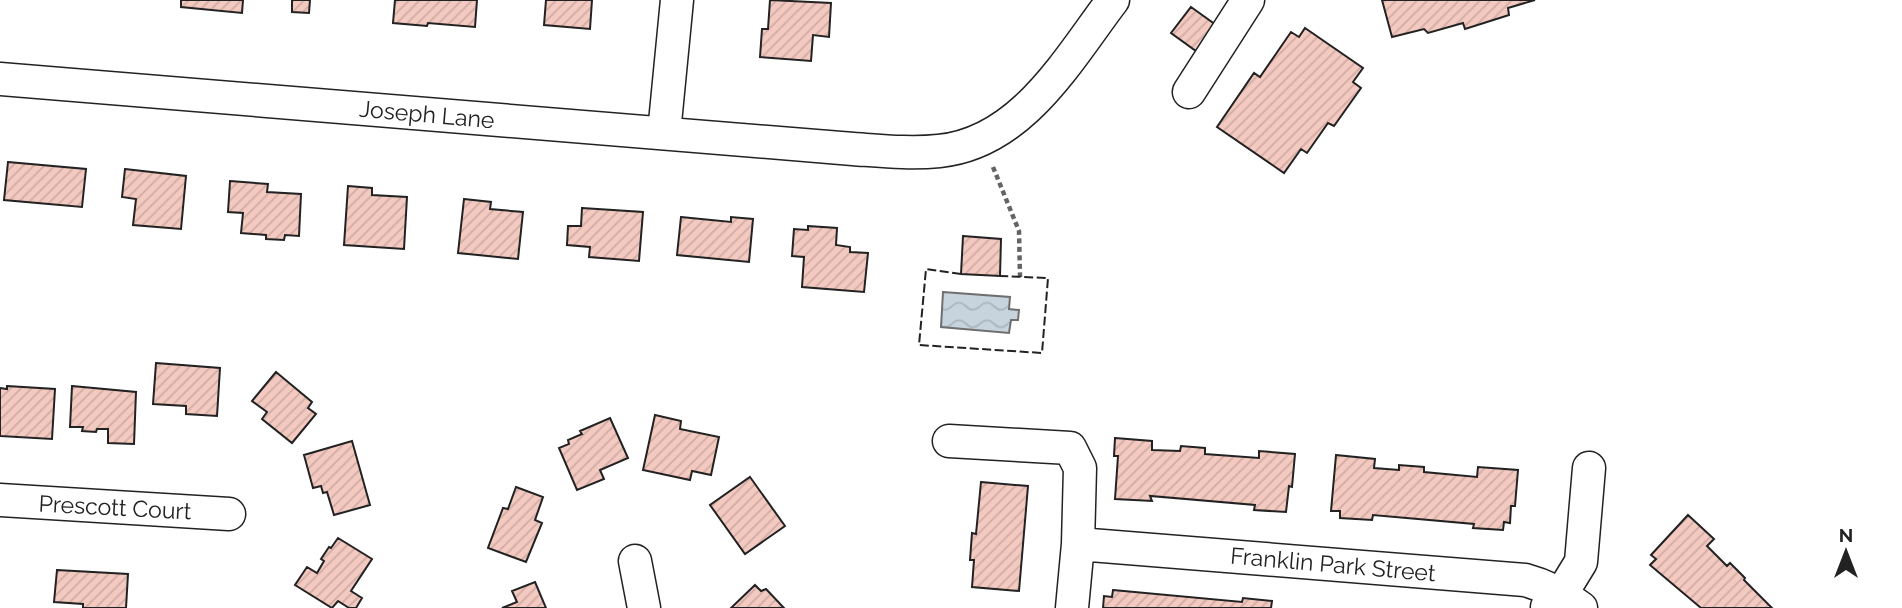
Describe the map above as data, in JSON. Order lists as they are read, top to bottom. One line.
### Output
{"streets":{"street":["Joseph Lane","Prescott Court","Franklin Park Street"]},"north":"top"}
